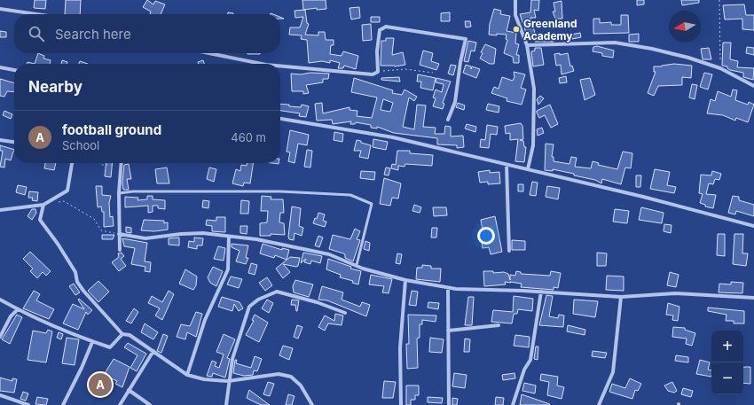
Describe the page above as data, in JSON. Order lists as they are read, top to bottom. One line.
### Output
{"places":["Greenland Academy"],"north":"left","page":{"search":"Search here","heading":"Nearby","list":[{"mark":"A","name":"football ground","note":"School","value":"460 m"}],"map_buttons":["+","−"],"pins":"A"}}
